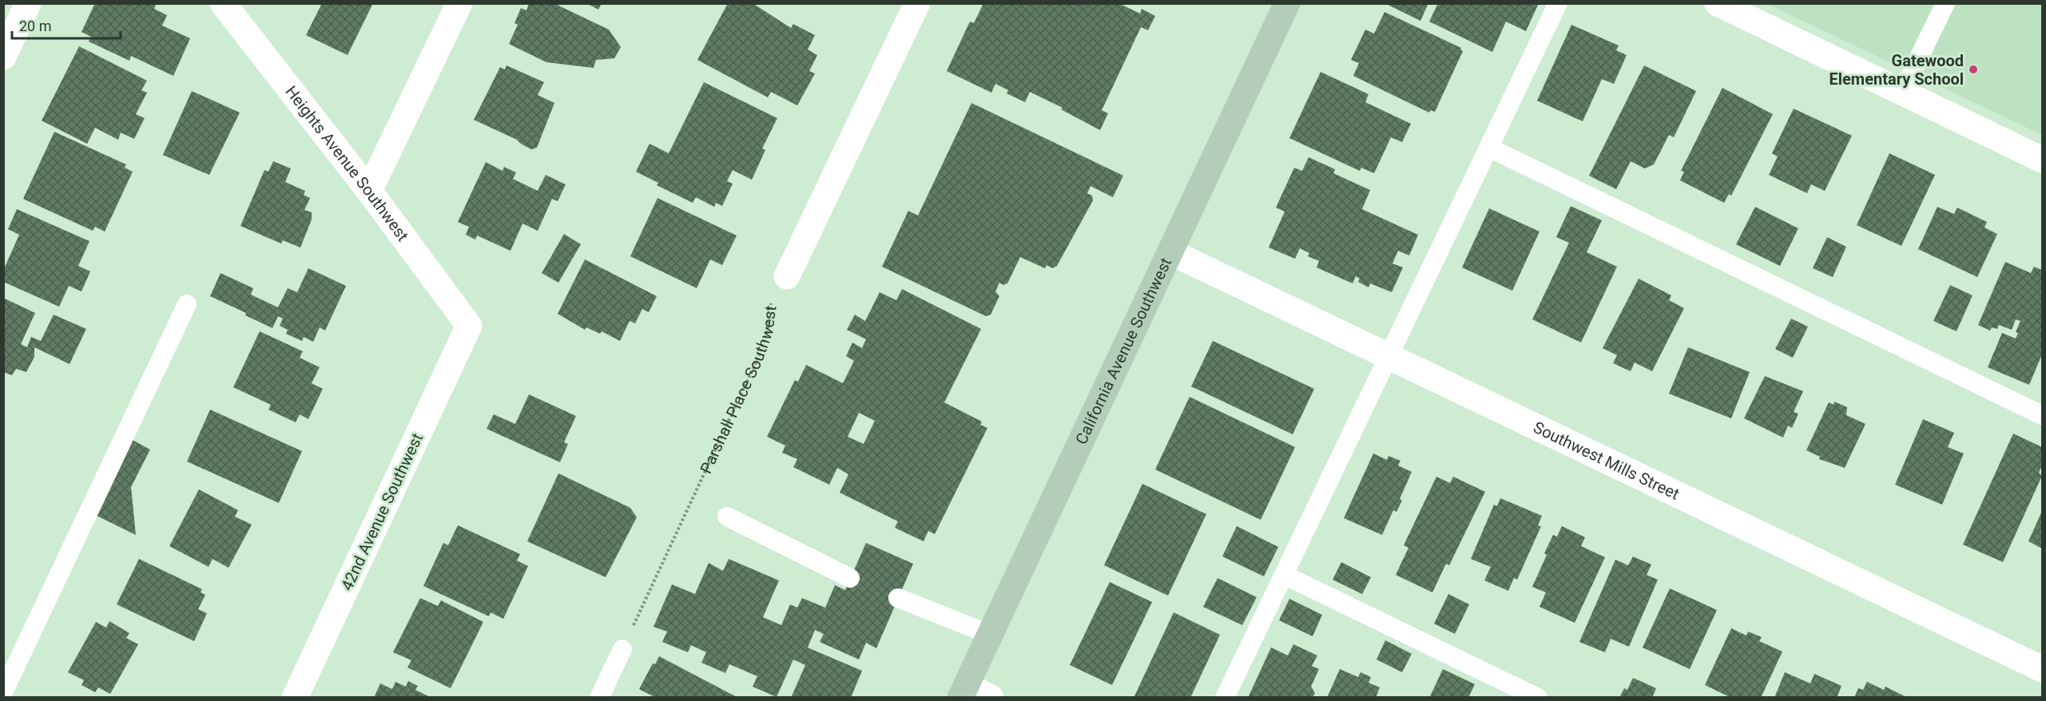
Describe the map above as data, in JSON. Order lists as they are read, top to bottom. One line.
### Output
{"streets":{"main road":["California Avenue Southwest"],"street":["Heights Avenue Southwest","Southwest Mills Street","42nd Avenue Southwest"],"path":["Parshall Place Southwest"]},"crossings":[["Heights Avenue Southwest","42nd Avenue Southwest"],["California Avenue Southwest","Southwest Mills Street"]],"places":["Gatewood Elementary School"],"scale_bar":"20 m"}
